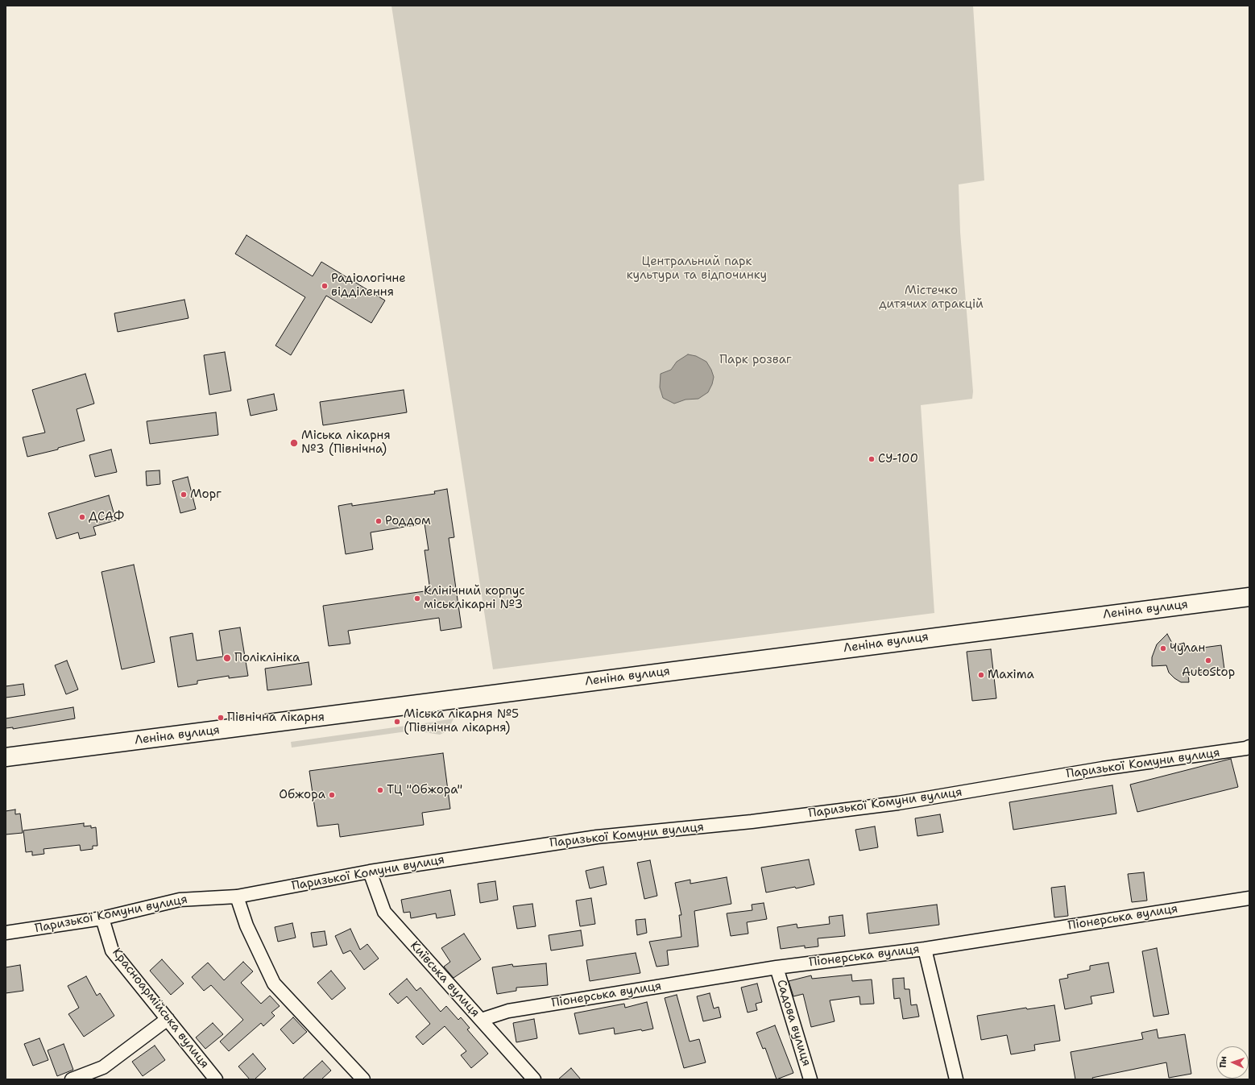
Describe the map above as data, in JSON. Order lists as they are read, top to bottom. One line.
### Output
{"streets":{"main road":["Леніна вулиця"],"street":["Паризької Комуни вулиця","Піонерська вулиця","Київська вулиця","Красноармійська вулиця","Садова вулиця"]},"crossings":[["Паризької Комуни вулиця","Київська вулиця"],["Паризької Комуни вулиця","Красноармійська вулиця"],["Піонерська вулиця","Київська вулиця"],["Піонерська вулиця","Садова вулиця"]],"parks":["Центральний парк культури та відпочинку","Містечко дитячих атракцій","Парк розваг"],"places":["Радіологічне відділення","Міська лікарня №3 (Північна)","СУ-100","Морг","ДСАФ","Роддом","Клінічний корпус міськлікарні №3","Чулан","Поліклініка","AutoStop","Maxima","Північна лікарня","Міська лікарня №5 (Північна лікарня)","ТЦ \"Обжора\"","Обжора"],"north":"left"}
